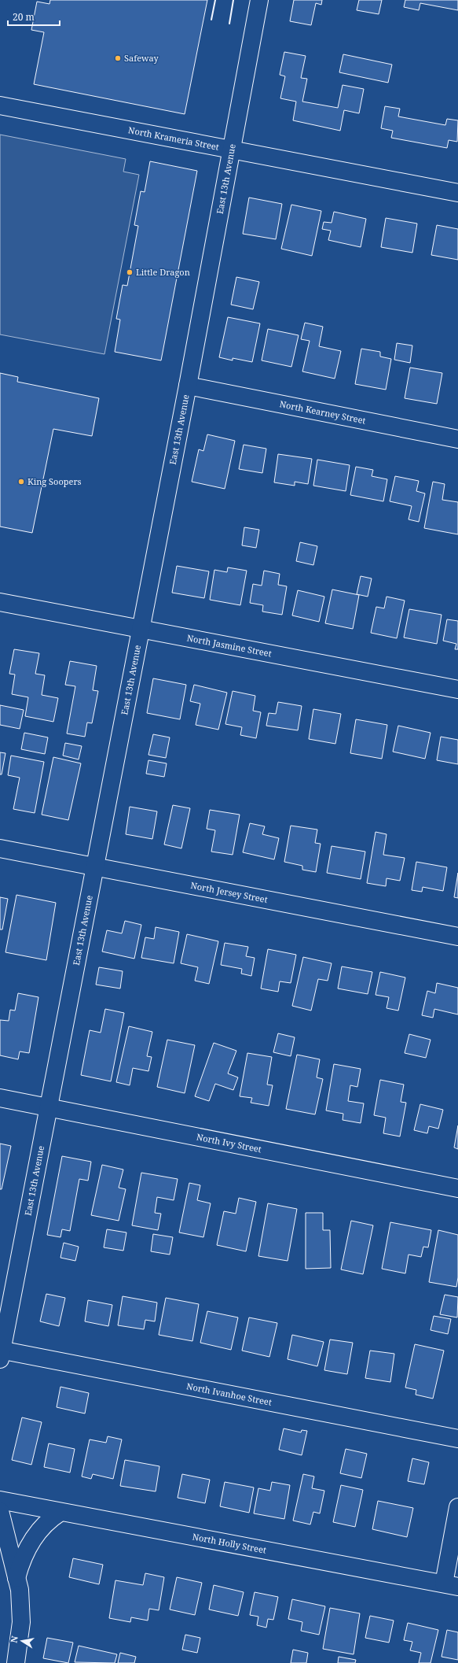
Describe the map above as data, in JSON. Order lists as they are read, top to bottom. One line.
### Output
{"streets":{"street":["North Krameria Street","East 13th Avenue","North Kearney Street","North Jasmine Street","North Jersey Street","North Ivy Street","North Ivanhoe Street","North Holly Street"]},"crossings":[["North Krameria Street","East 13th Avenue"],["East 13th Avenue","North Kearney Street"],["East 13th Avenue","North Jasmine Street"],["East 13th Avenue","North Jersey Street"],["East 13th Avenue","North Ivy Street"],["East 13th Avenue","North Ivanhoe Street"]],"places":["Safeway","Little Dragon","King Soopers"],"scale_bar":"20 m","north":"left"}
